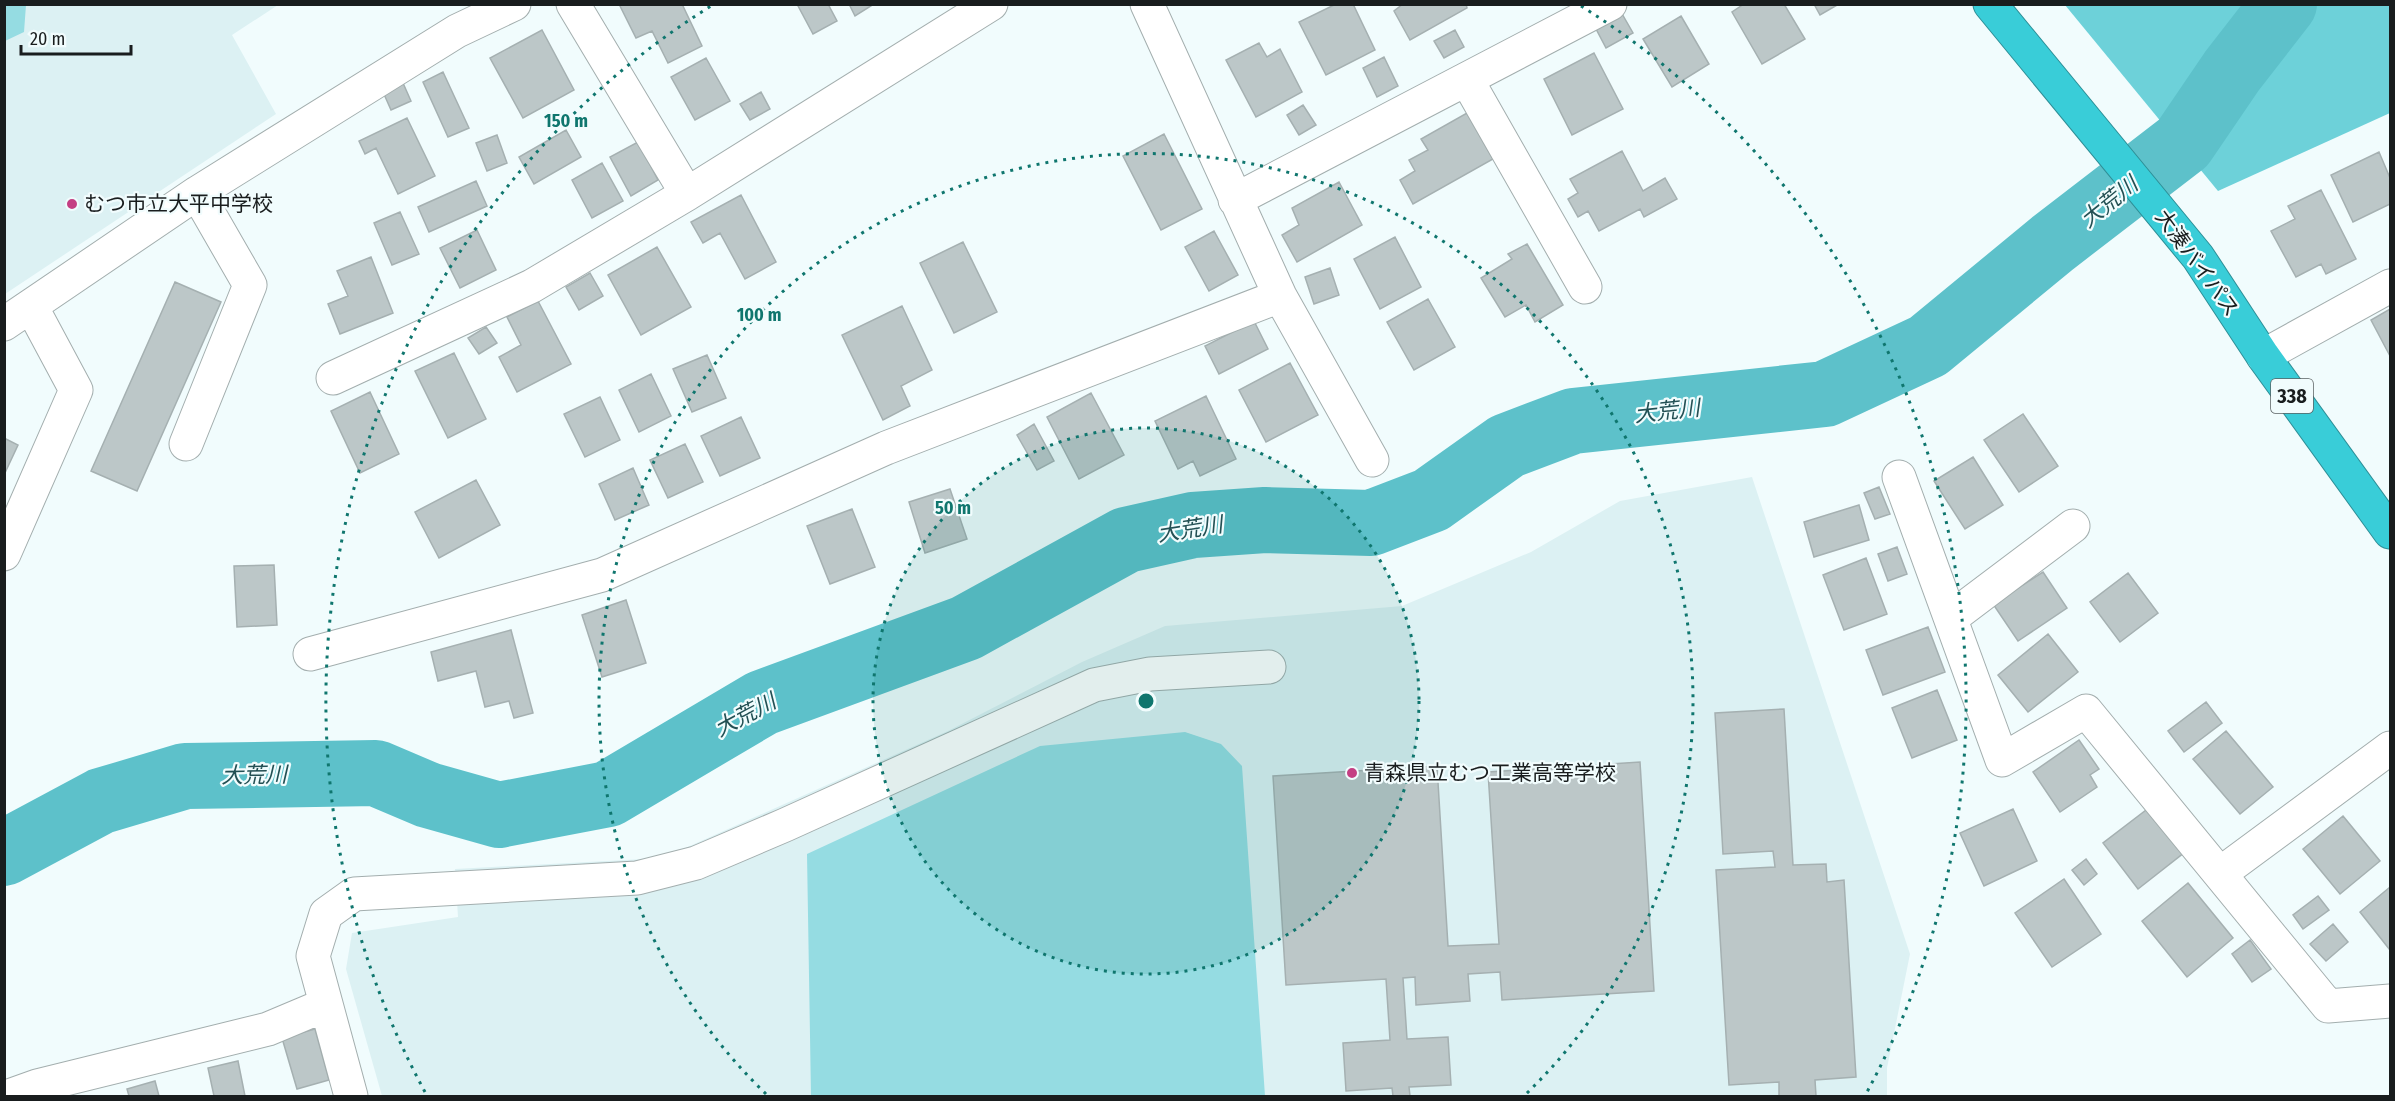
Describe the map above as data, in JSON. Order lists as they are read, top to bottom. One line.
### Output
{"streets":{"highway":["大湊バイパス","338"]},"water":["大荒川"],"places":["むつ市立大平中学校","青森県立むつ工業高等学校"],"scale_bar":"20 m","rings":["150 m","100 m","50 m"]}
